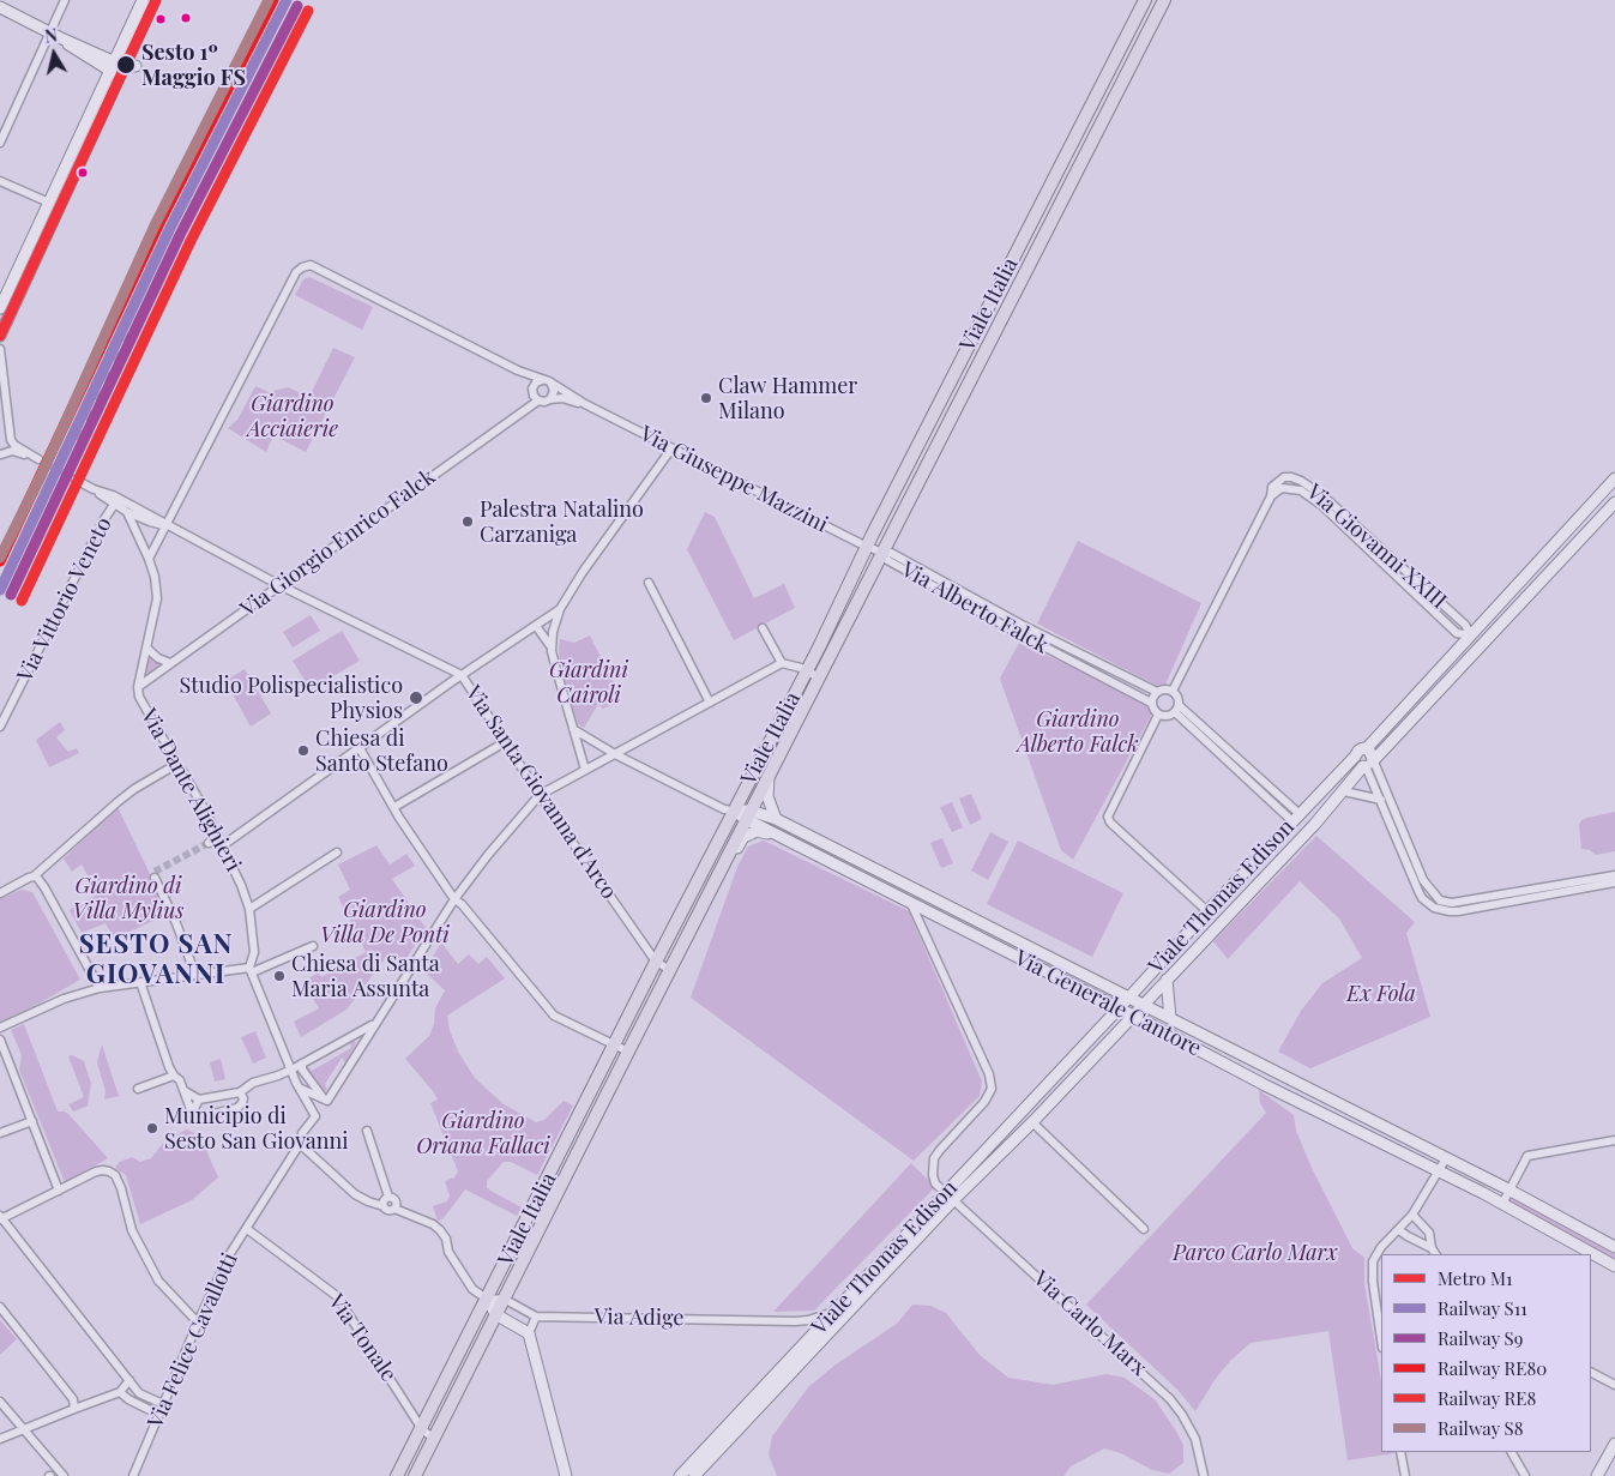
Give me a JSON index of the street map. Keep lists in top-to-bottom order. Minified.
{"streets":{"main road":["Viale Italia"],"street":["Via Giuseppe Mazzini","Via Giorgio Enrico Falck","Via Giovanni XXIII","Via Vittorio Veneto","Via Alberto Falck","Via Dante Alighieri","Via Santa Giovanna d'Arco","Viale Thomas Edison","Via Generale Cantore","Via Adige","Via Carlo Marx","Via Tonale","Via Felice Cavallotti"]},"crossings":[["Viale Italia","Via Giuseppe Mazzini"],["Viale Italia","Via Alberto Falck"],["Viale Italia","Via Santa Giovanna d'Arco"],["Viale Italia","Via Generale Cantore"],["Viale Italia","Via Adige"],["Viale Italia","Via Tonale"],["Via Giuseppe Mazzini","Via Giorgio Enrico Falck"],["Via Giuseppe Mazzini","Via Alberto Falck"],["Via Giuseppe Mazzini","Via Santa Giovanna d'Arco"],["Via Giorgio Enrico Falck","Via Dante Alighieri"],["Via Giorgio Enrico Falck","Via Santa Giovanna d'Arco"],["Via Giovanni XXIII","Via Alberto Falck"],["Viale Thomas Edison","Via Generale Cantore"],["Viale Thomas Edison","Via Adige"],["Viale Thomas Edison","Via Carlo Marx"],["Via Generale Cantore","Via Carlo Marx"],["Via Tonale","Via Felice Cavallotti"]],"districts":["SESTO SAN GIOVANNI"],"parks":["Giardino Acciaierie","Giardini Cairoli","Giardino Alberto Falck","Giardino di Villa Mylius","Giardino Villa De Ponti","Ex Fola","Giardino Oriana Fallaci","Parco Carlo Marx"],"places":["Sesto 1º Maggio FS","Claw Hammer Milano","Palestra Natalino Carzaniga","Studio Polispecialistico Physios","Chiesa di Santo Stefano","Chiesa di Santa Maria Assunta","Municipio di Sesto San Giovanni"],"lines":["metro line M1","rail line S11","rail line RE80","rail line S8","rail line S9","rail line RE8"],"legend":["Metro M1","Railway S11","Railway S9","Railway RE80","Railway RE8","Railway S8"],"north":"top"}
